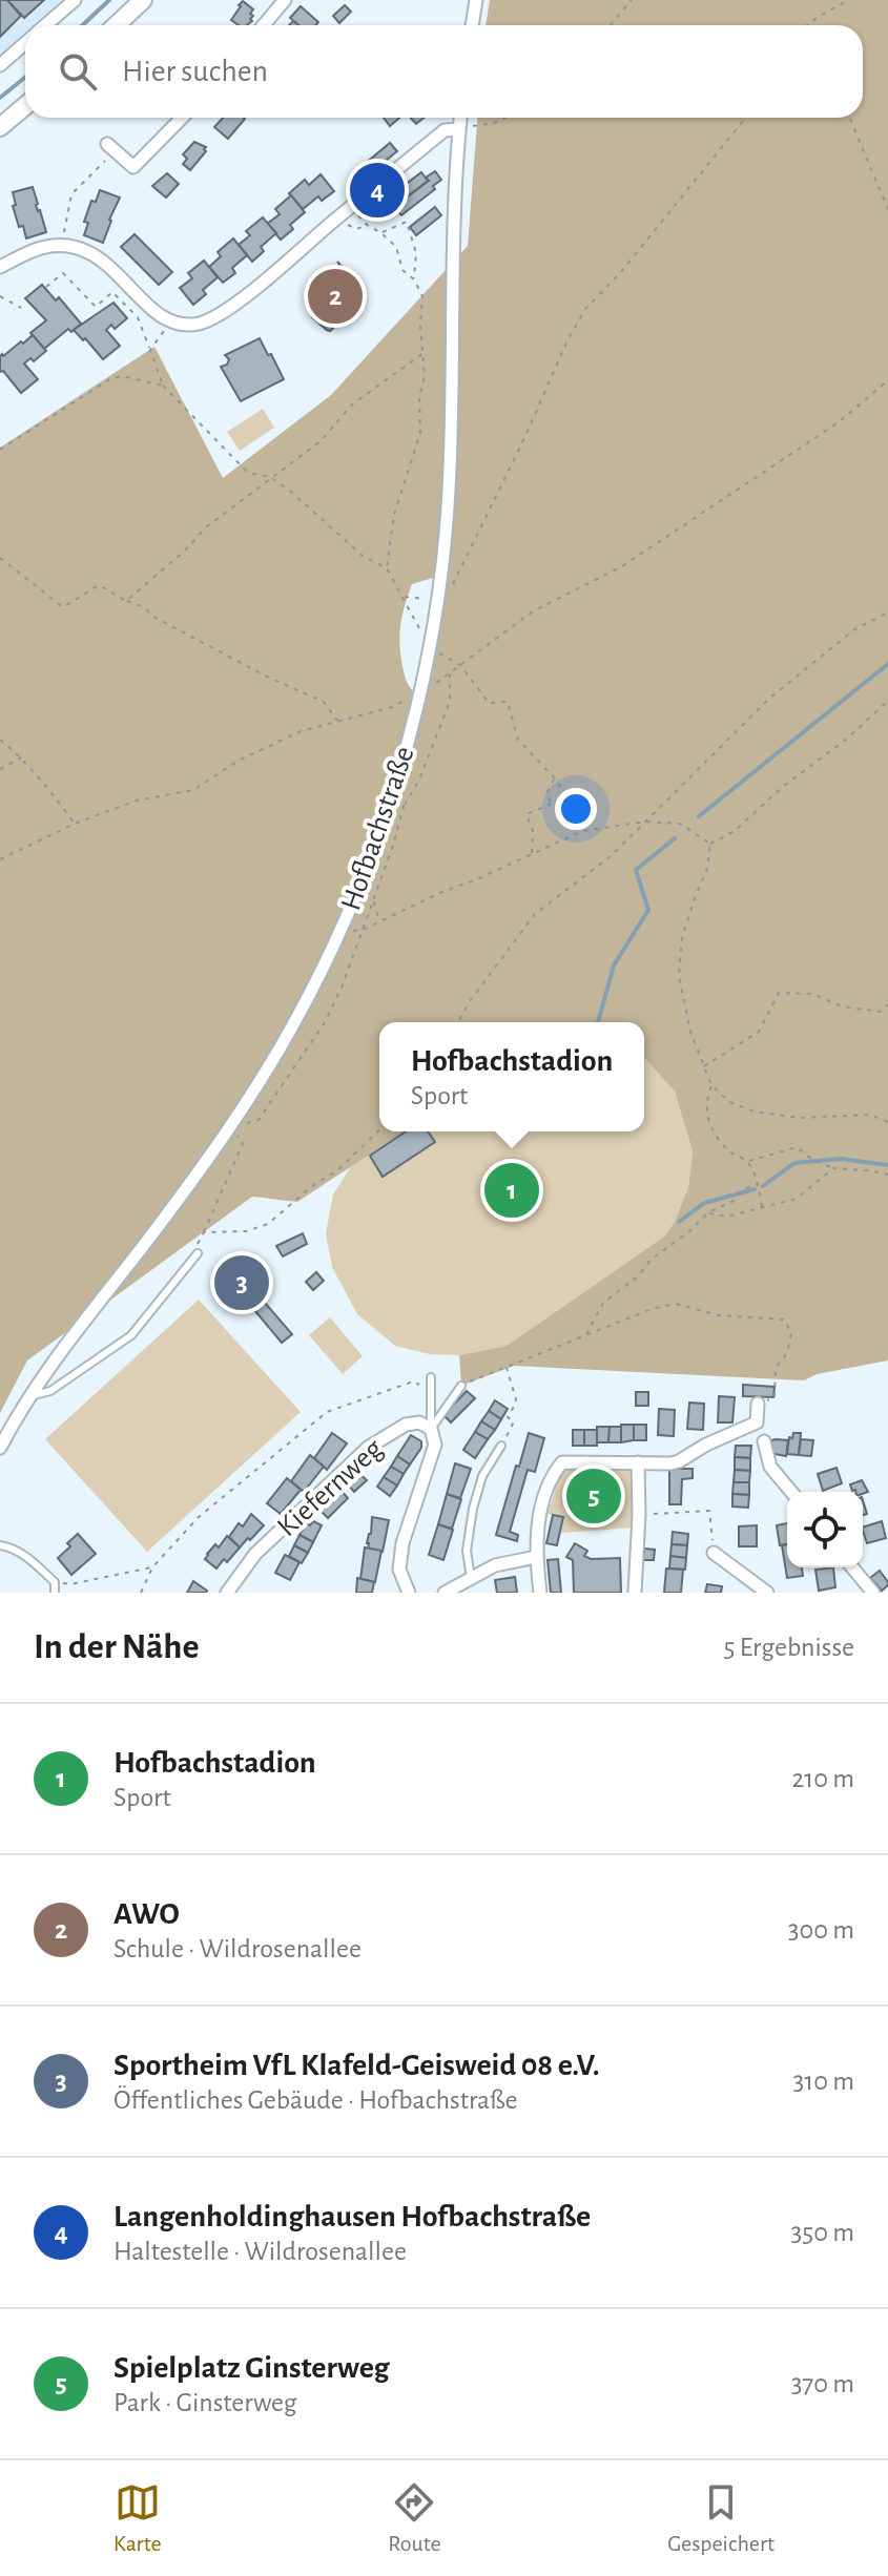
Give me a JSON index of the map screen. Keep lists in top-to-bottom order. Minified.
{"streets":{"street":["Hofbachstraße","Kiefernweg"]},"page":{"search":"Hier suchen","pins":["4","2","1","3","5"],"popup":["Hofbachstadion","Sport"],"heading":["In der Nähe","5 Ergebnisse"],"list":[{"mark":"1","name":"Hofbachstadion","note":"Sport","value":"210 m"},{"mark":"2","name":"AWO","note":"Schule · Wildrosenallee","value":"300 m"},{"mark":"3","name":"Sportheim VfL Klafeld-Geisweid 08 e.V.","note":"Öffentliches Gebäude · Hofbachstraße","value":"310 m"},{"mark":"4","name":"Langenholdinghausen Hofbachstraße","note":"Haltestelle · Wildrosenallee","value":"350 m"},{"mark":"5","name":"Spielplatz Ginsterweg","note":"Park · Ginsterweg","value":"370 m"}],"nav":["Karte","Route","Gespeichert"]}}
